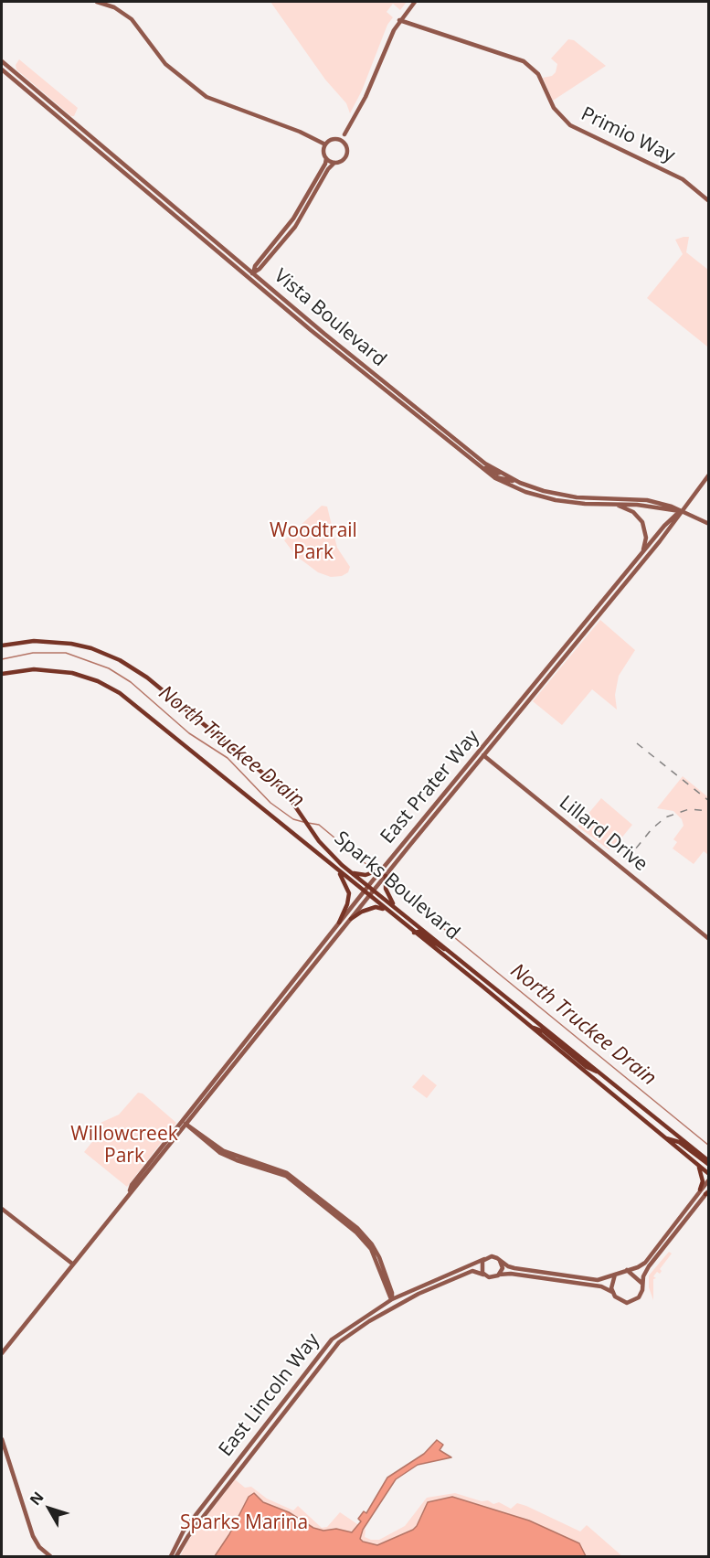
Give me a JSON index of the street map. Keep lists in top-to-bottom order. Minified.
{"streets":{"main road":["Primio Way","Vista Boulevard","East Prater Way","Lillard Drive","Sparks Boulevard","East Lincoln Way"]},"crossings":[["Vista Boulevard","East Prater Way"],["East Prater Way","Lillard Drive"],["East Prater Way","Sparks Boulevard"]],"water":["North Truckee Drain"],"parks":["Woodtrail Park","Willowcreek Park","Sparks Marina"],"north":"top left"}
